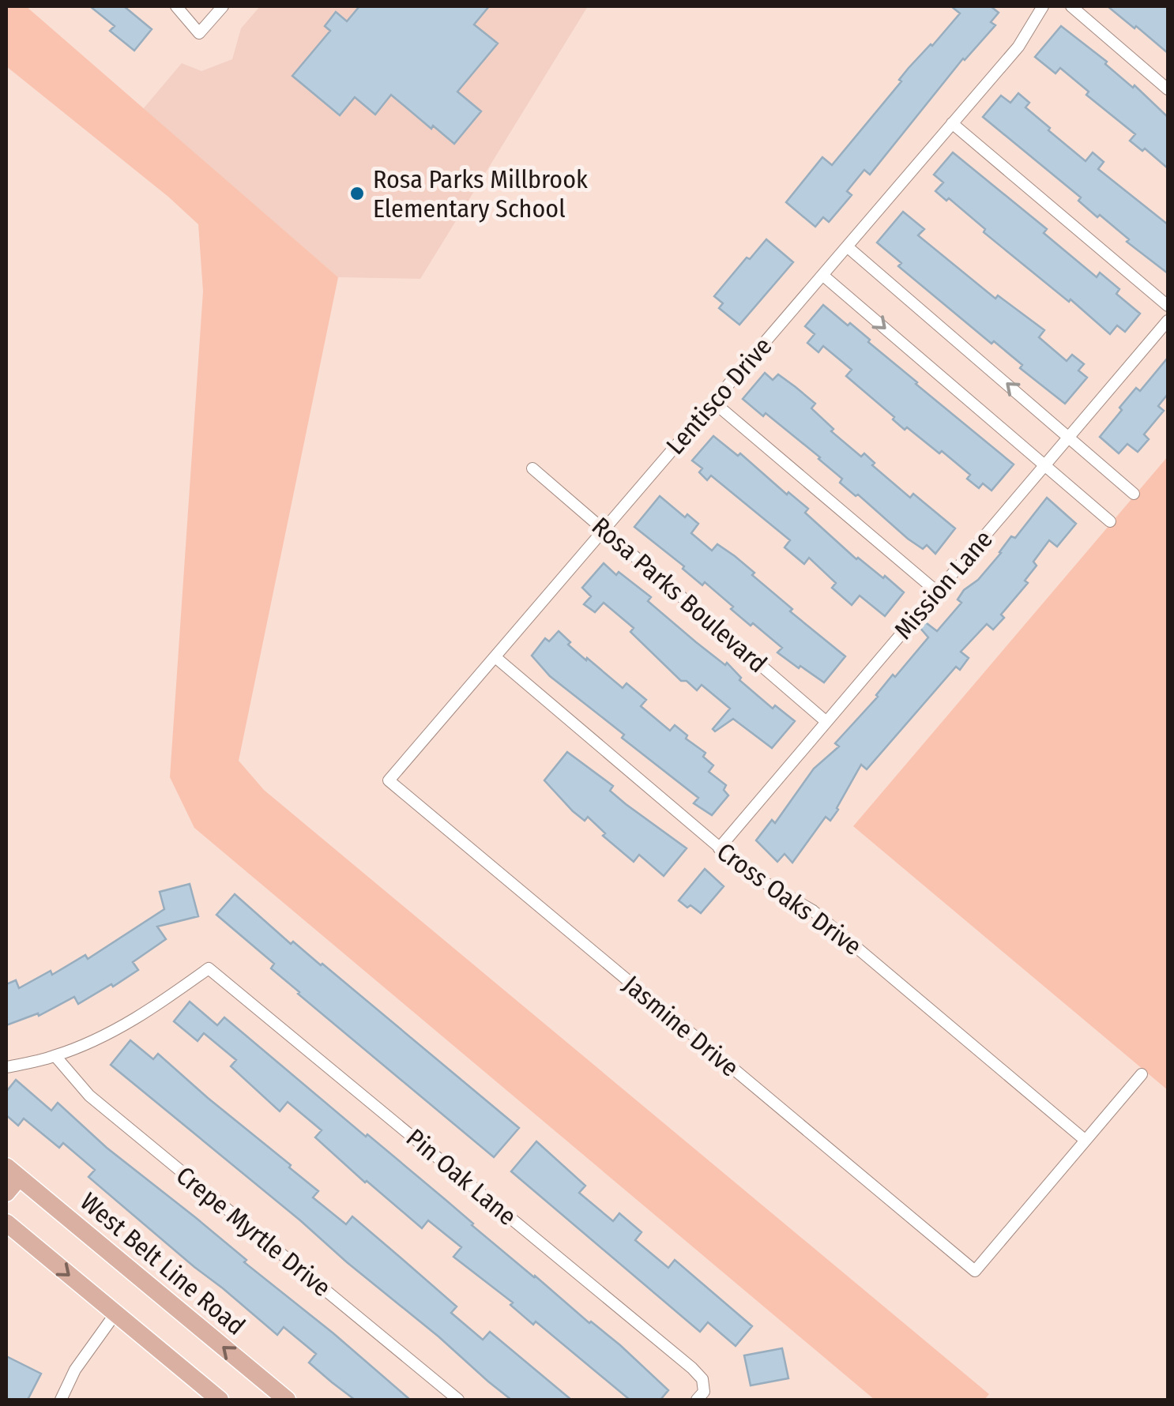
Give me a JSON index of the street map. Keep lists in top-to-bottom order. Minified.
{"streets":{"main road":["West Belt Line Road"],"street":["Lentisco Drive","Mission Lane","Rosa Parks Boulevard","Cross Oaks Drive","Jasmine Drive","Pin Oak Lane","Crepe Myrtle Drive"]},"crossings":[["Lentisco Drive","Rosa Parks Boulevard"],["Lentisco Drive","Cross Oaks Drive"],["Lentisco Drive","Jasmine Drive"],["Mission Lane","Rosa Parks Boulevard"],["Mission Lane","Cross Oaks Drive"],["Cross Oaks Drive","Jasmine Drive"],["Pin Oak Lane","Crepe Myrtle Drive"]],"places":["Rosa Parks Millbrook Elementary School"]}
